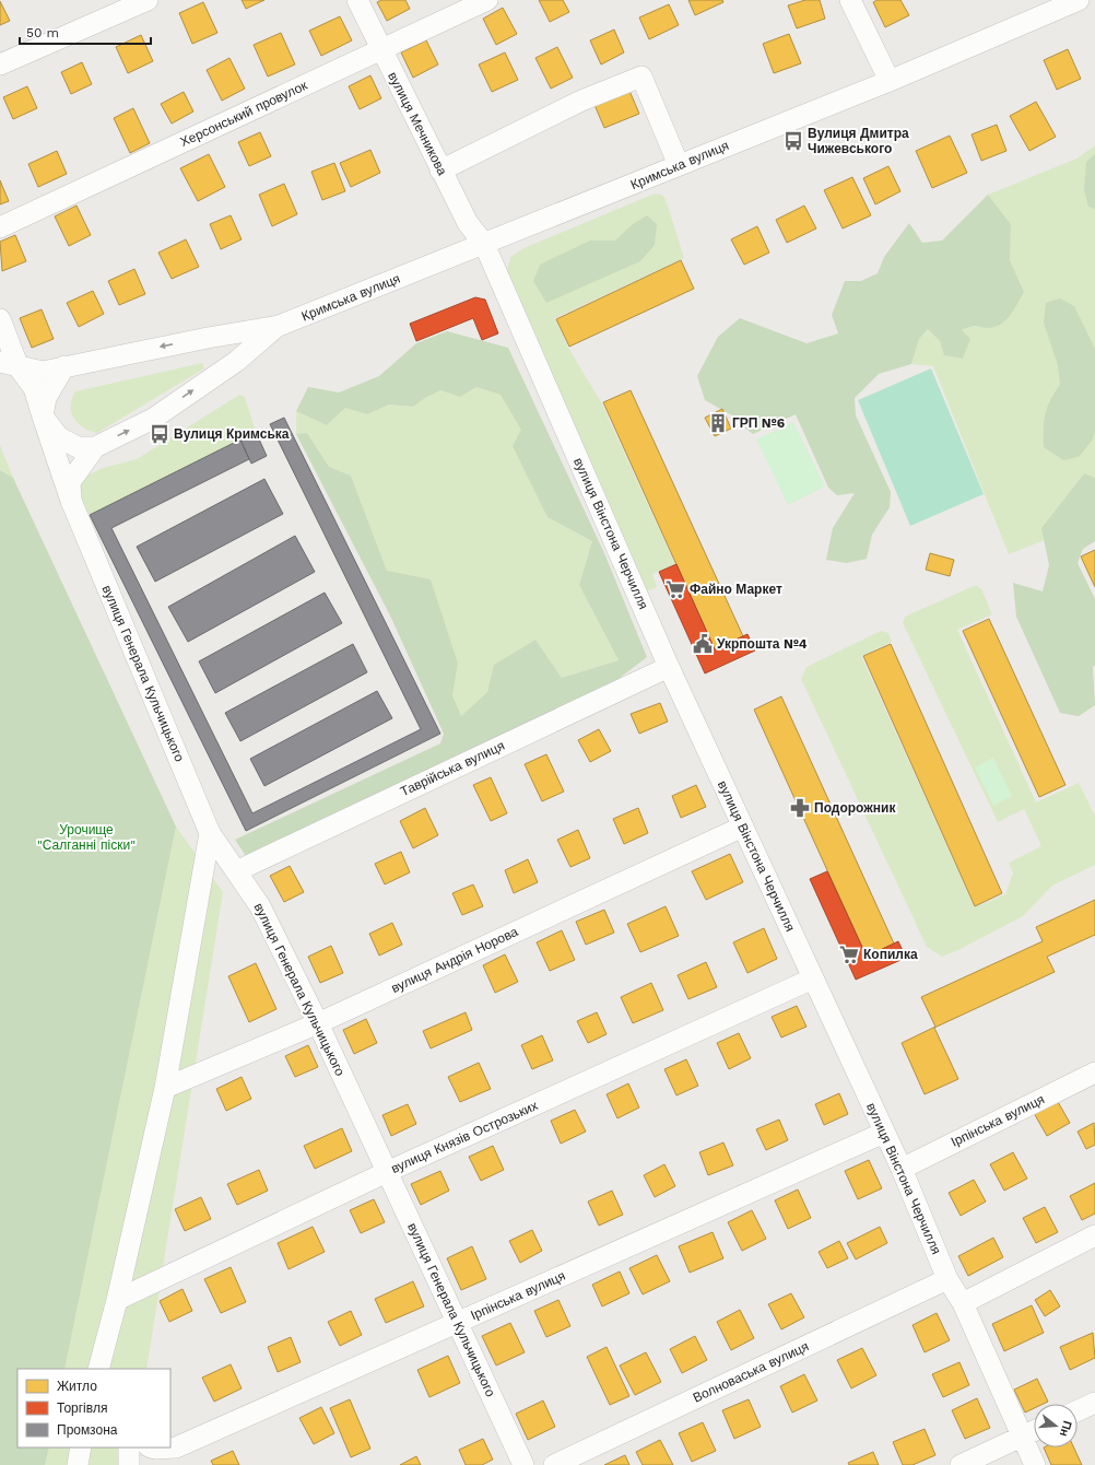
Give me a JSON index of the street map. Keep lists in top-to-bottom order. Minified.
{"streets":{"street":["Херсонський провулок","вулиця Мечникова","Кримська вулиця","вулиця Вінстона Черчилля","вулиця Генерала Кульчицького","Таврійська вулиця","вулиця Андрія Норова","Ірпінська вулиця","вулиця Князів Острозьких","Волноваська вулиця"]},"crossings":[["Херсонський провулок","вулиця Мечникова"],["вулиця Мечникова","Кримська вулиця"],["вулиця Мечникова","вулиця Вінстона Черчилля"],["Кримська вулиця","вулиця Вінстона Черчилля"],["Кримська вулиця","вулиця Генерала Кульчицького"],["вулиця Вінстона Черчилля","Таврійська вулиця"],["вулиця Вінстона Черчилля","вулиця Андрія Норова"],["вулиця Вінстона Черчилля","Ірпінська вулиця"],["вулиця Вінстона Черчилля","вулиця Князів Острозьких"],["вулиця Вінстона Черчилля","Волноваська вулиця"],["вулиця Генерала Кульчицького","Таврійська вулиця"],["вулиця Генерала Кульчицького","вулиця Андрія Норова"],["вулиця Генерала Кульчицького","Ірпінська вулиця"],["вулиця Генерала Кульчицького","вулиця Князів Острозьких"]],"parks":["Урочище \"Салганні піски\""],"places":{"bus stop":["Вулиця Дмитра Чижевського","Вулиця Кримська"],"building":["ГРП №6"],"supermarket":["Файно Маркет","Копилка"],"public building":["Укрпошта №4"],"pharmacy":["Подорожник"]},"legend":["Житло","Торгівля","Промзона"],"scale_bar":"50 m","north":"right"}
